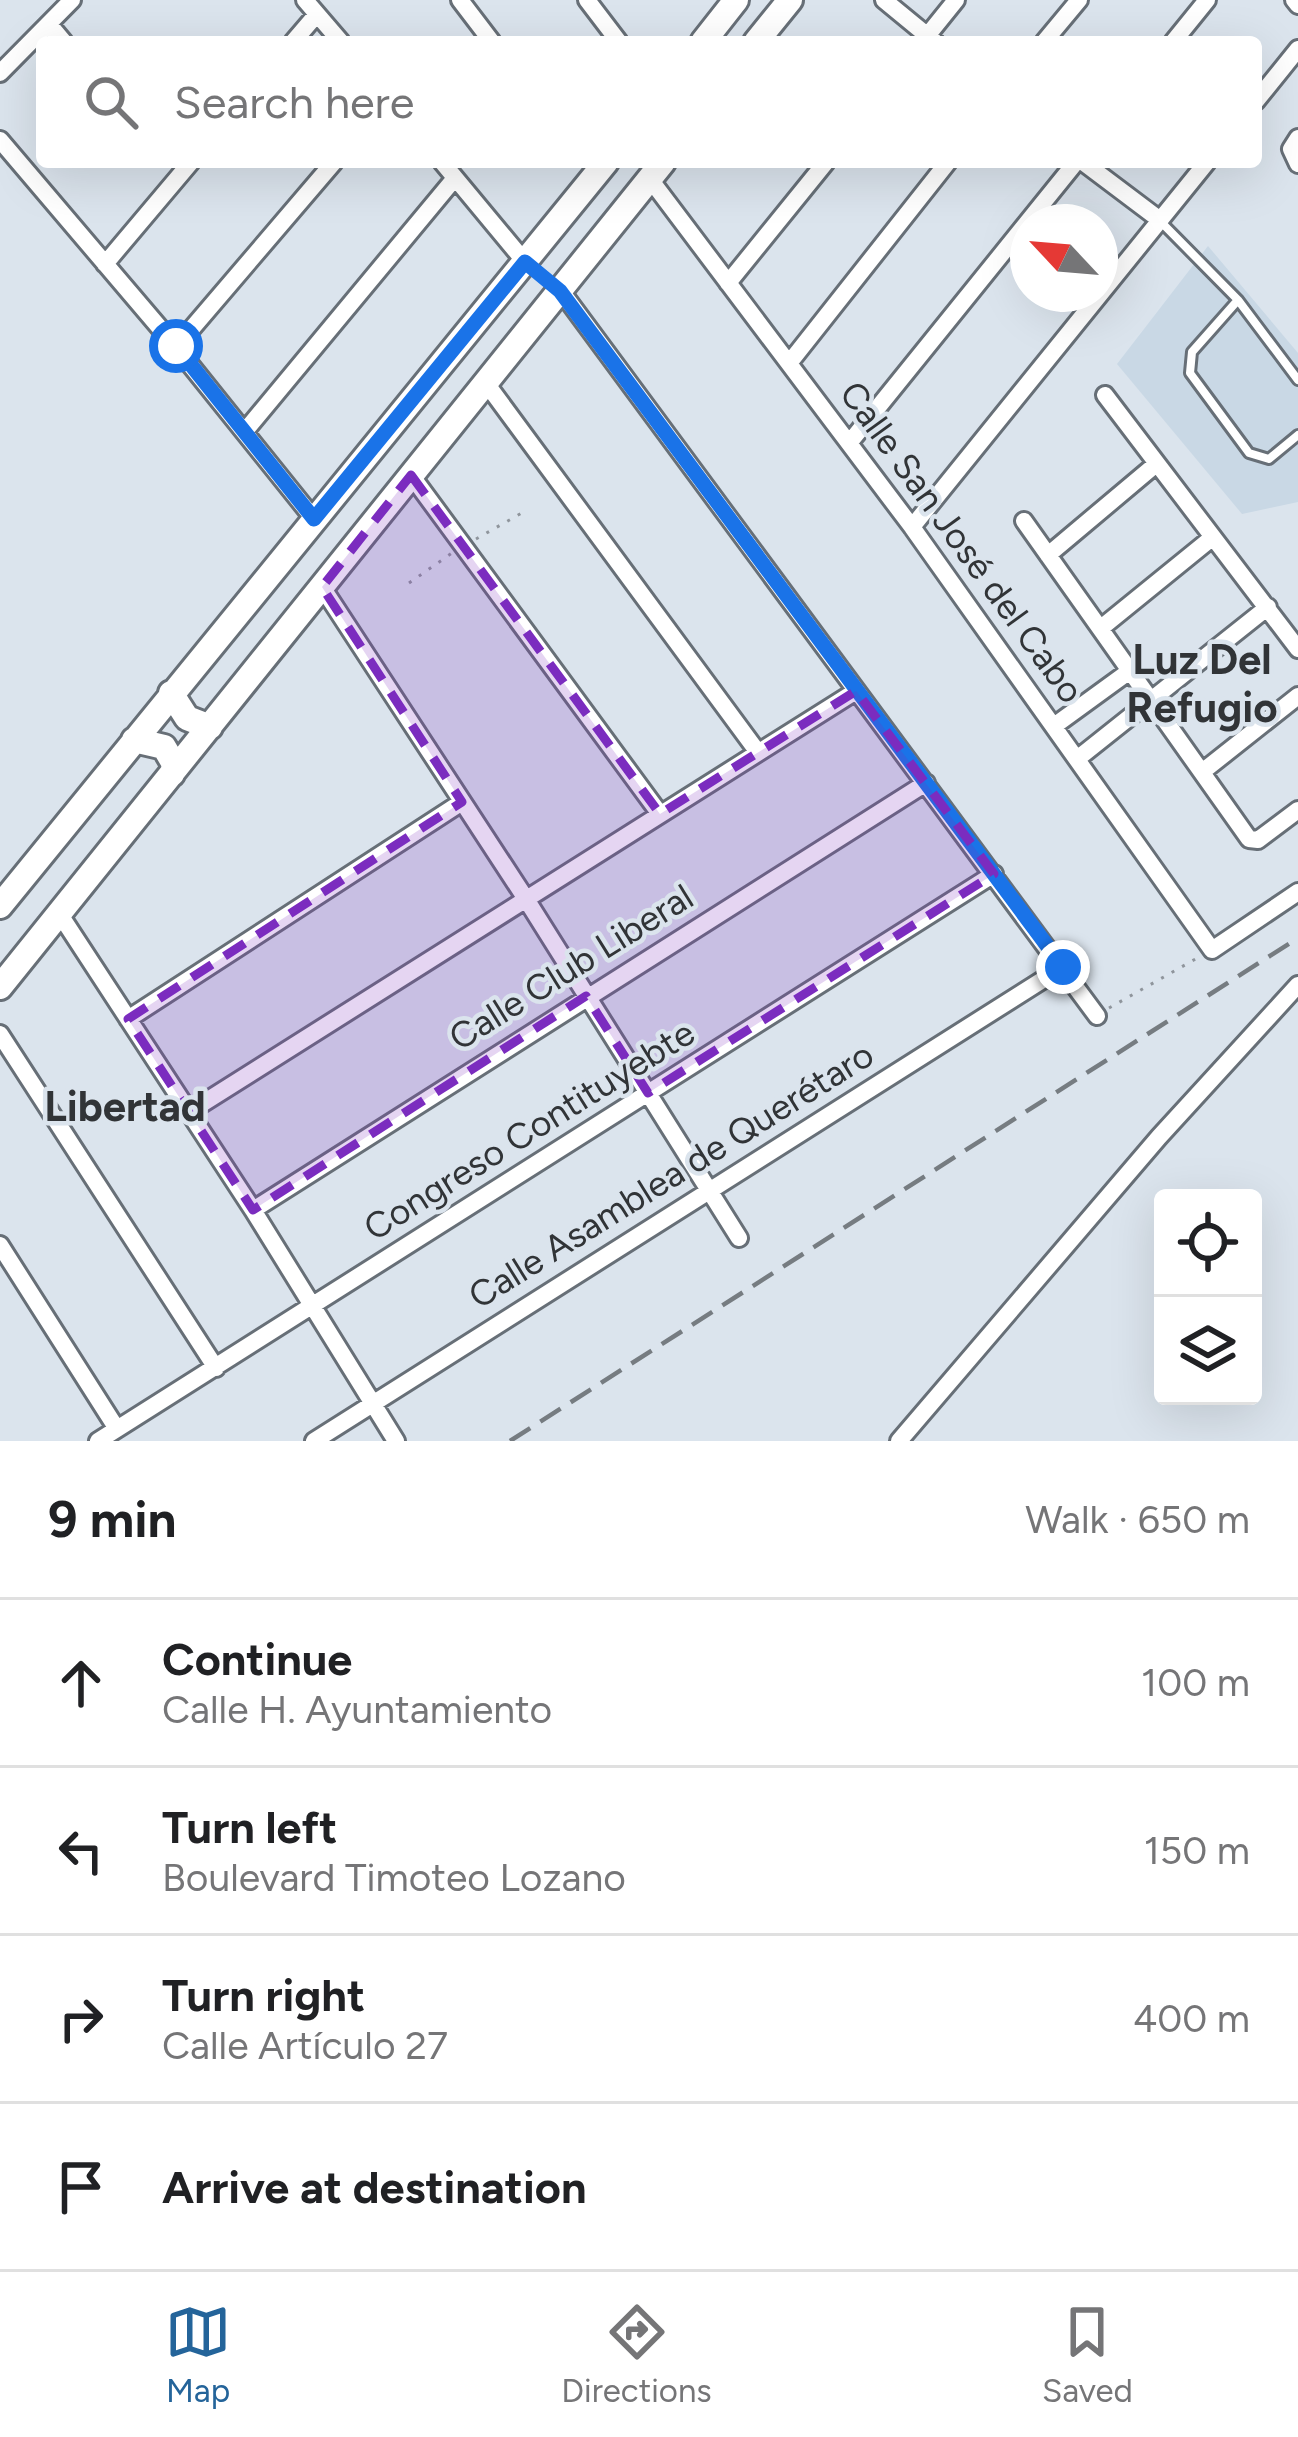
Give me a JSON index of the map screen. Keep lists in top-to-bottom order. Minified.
{"streets":{"street":["Calle San José del Cabo","Calle Club Liberal","Congreso Contituyebte","Calle Asamblea de Querétaro"]},"districts":["Luz Del Refugio","Libertad"],"north":"top left","page":{"search":"Search here","heading":["9 min","Walk · 650 m"],"list":[["Continue","Calle H. Ayuntamiento","100 m"],["Turn left","Boulevard Timoteo Lozano","150 m"],["Turn right","Calle Artículo 27","400 m"],"Arrive at destination"],"nav":["Map","Directions","Saved"]}}
